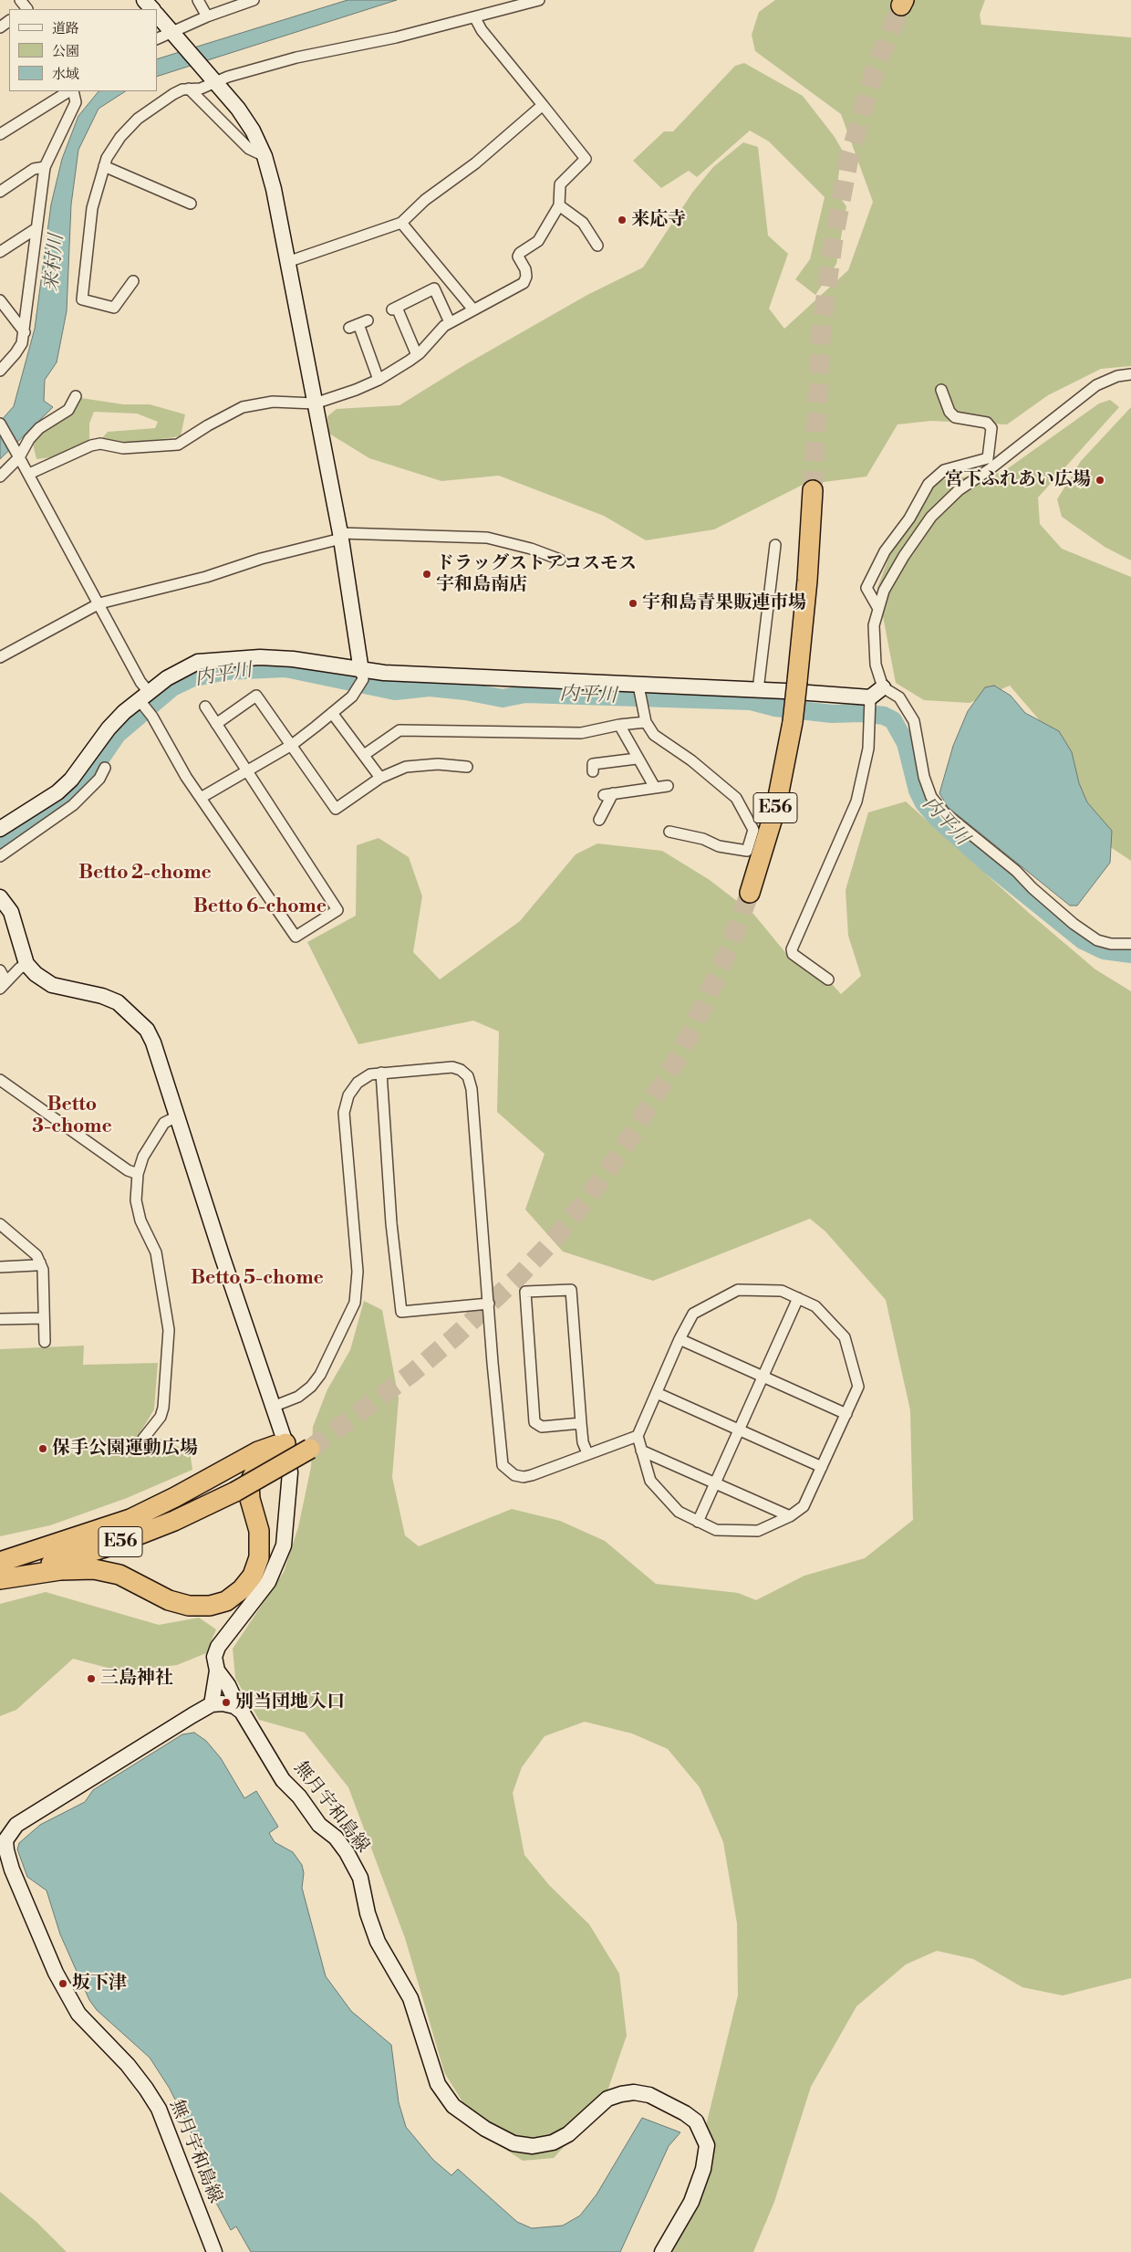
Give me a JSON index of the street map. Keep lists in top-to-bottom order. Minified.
{"streets":{"highway":["E56"],"street":["無月宇和島線"]},"districts":["Betto 2-chome","Betto 6-chome","Betto 3-chome","Betto 5-chome"],"water":["来村川","内平川"],"places":["来応寺","宮下ふれあい広場","ドラッグストアコスモス 宇和島南店","宇和島青果販連市場","保手公園運動広場","三島神社","別当団地入口","坂下津"],"legend":["道路","公園","水域"]}
